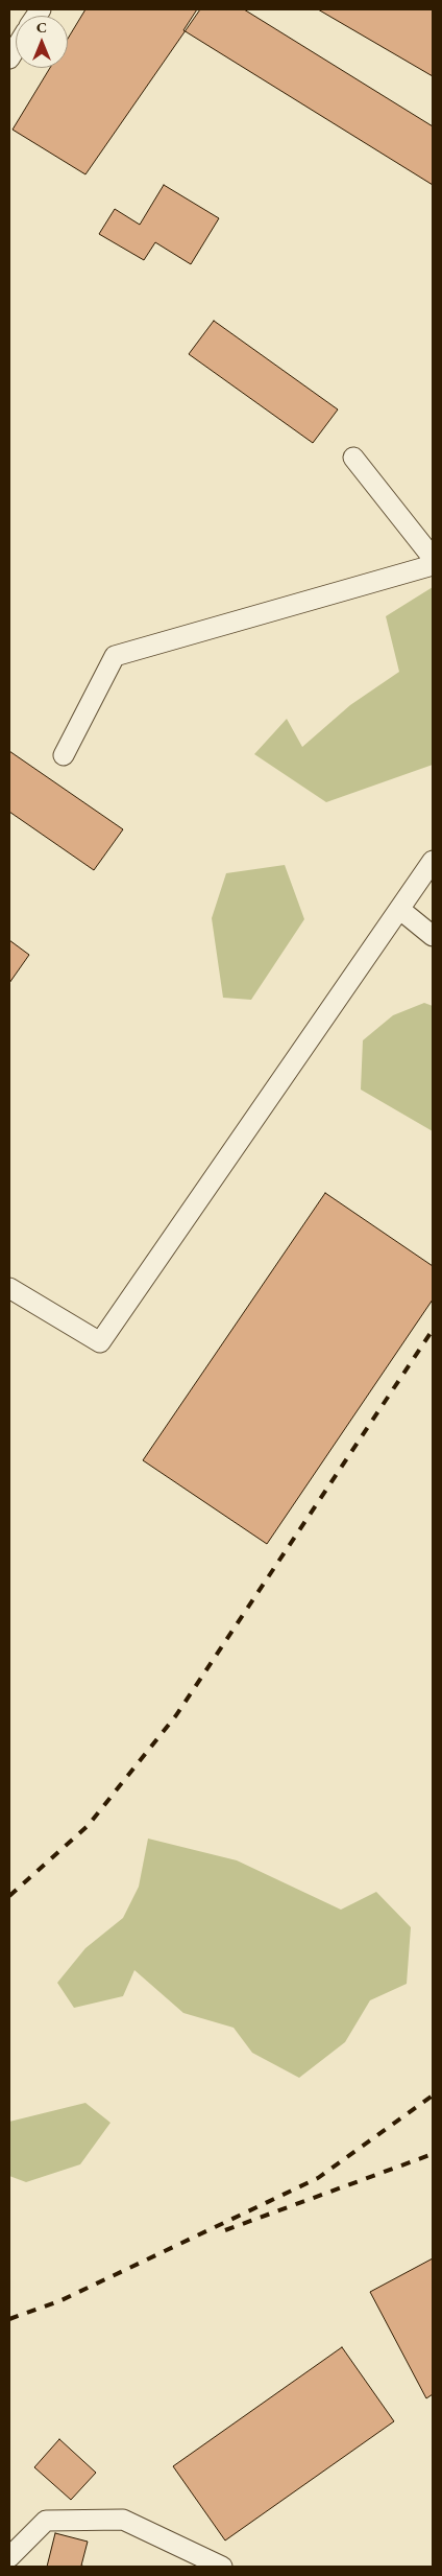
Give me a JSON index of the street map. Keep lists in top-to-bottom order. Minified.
{"north":"top"}
